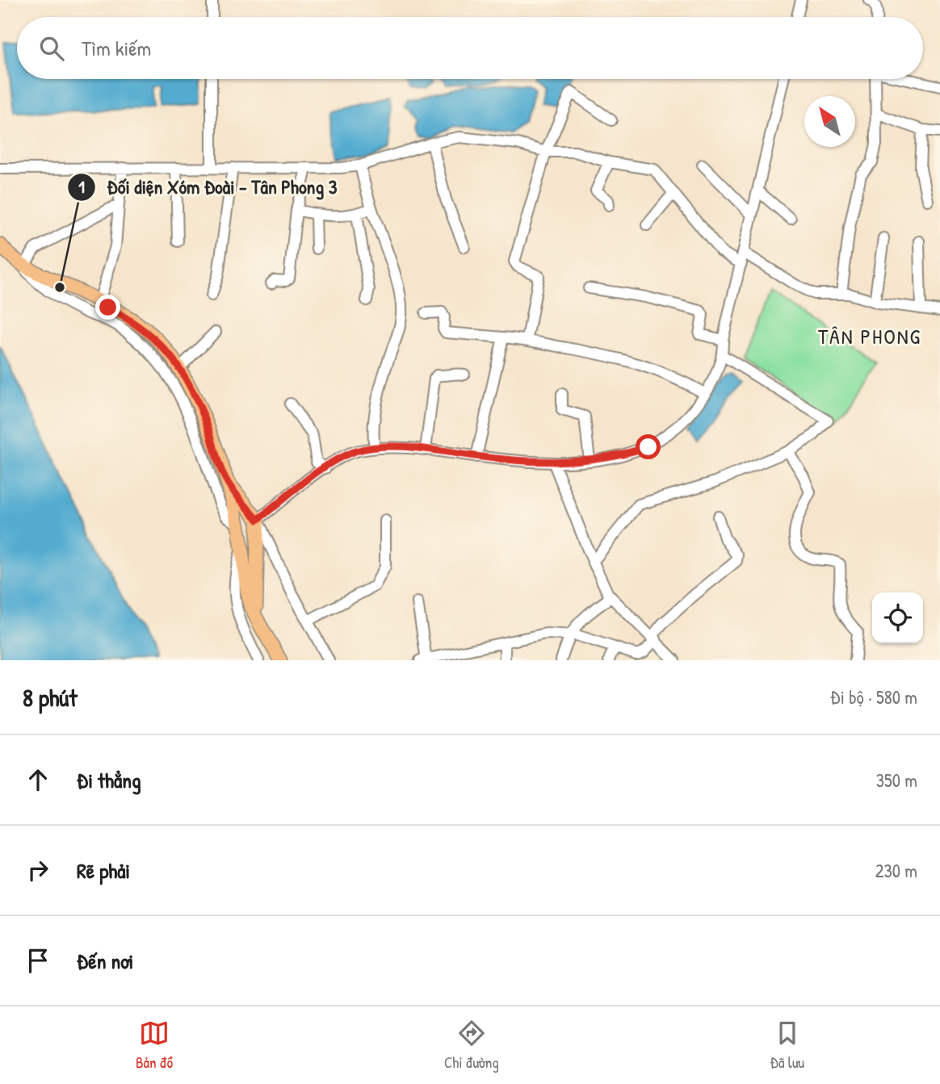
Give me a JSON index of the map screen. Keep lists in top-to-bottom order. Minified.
{"districts":["TÂN PHONG"],"places":["Đối diện Xóm Đoài - Tân Phong 3"],"north":"top left","page":{"search":"Tìm kiếm","heading":["8 phút","Đi bộ · 580 m"],"list":[["Đi thẳng","350 m"],["Rẽ phải","230 m"],"Đến nơi"],"nav":["Bản đồ","Chỉ đường","Đã lưu"]}}
